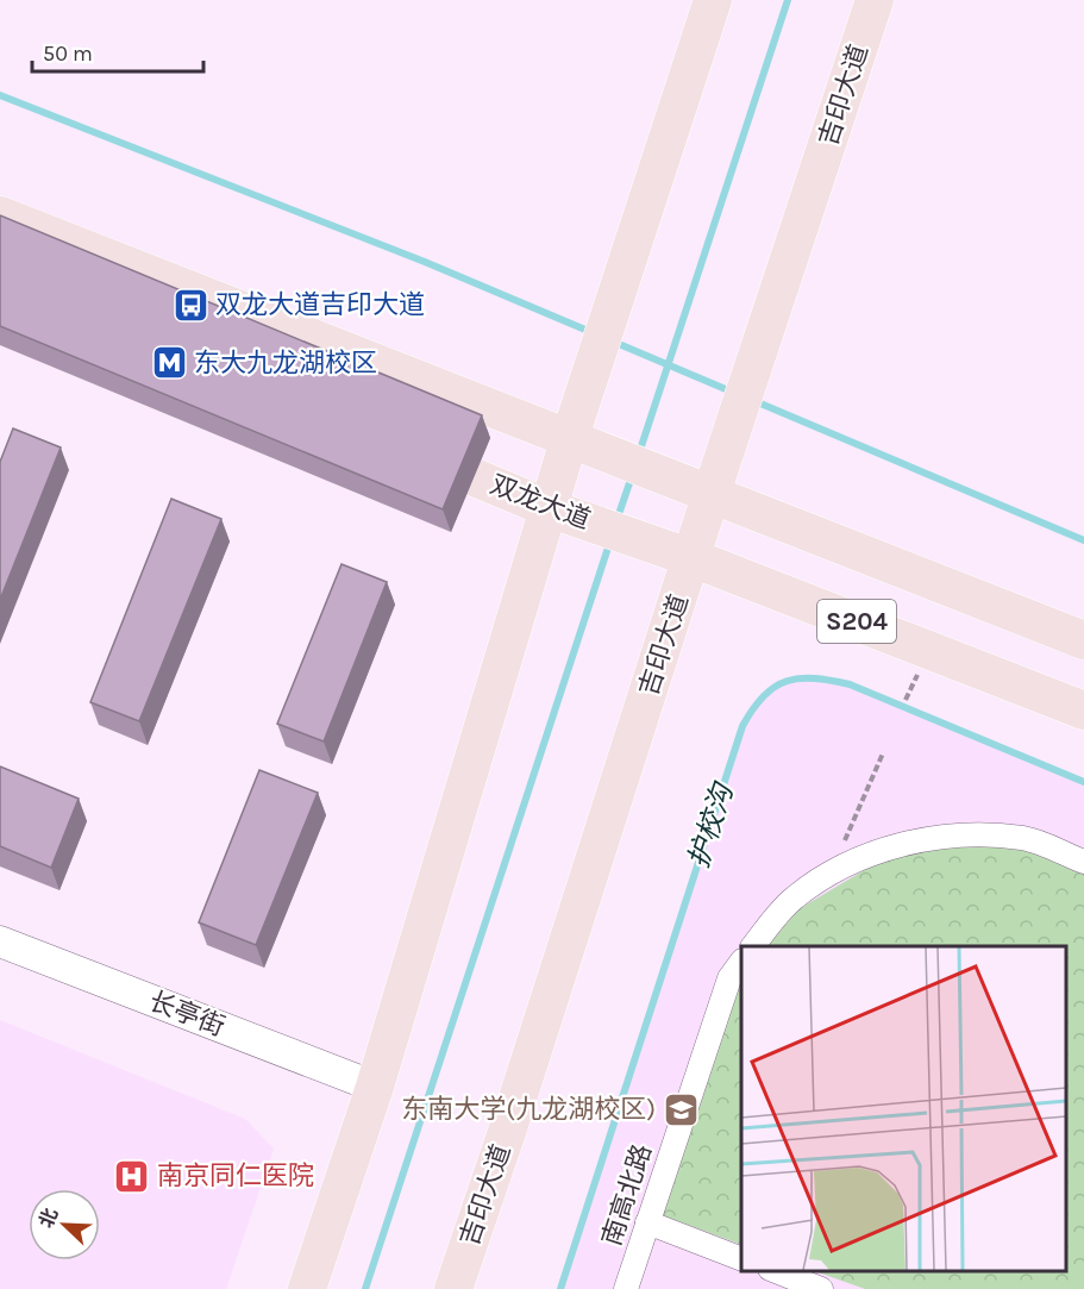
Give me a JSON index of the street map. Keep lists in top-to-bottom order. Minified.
{"streets":{"main road":["吉印大道","双龙大道","S204"],"street":["长亭街","南高北路"]},"crossings":[["吉印大道","双龙大道"],["吉印大道","S204"]],"water":["护校沟"],"places":{"bus stop":["双龙大道吉印大道"],"metro station":["东大九龙湖校区"],"school or university":["东南大学(九龙湖校区)"],"hospital":["南京同仁医院"]},"scale_bar":"50 m","north":"top left"}
